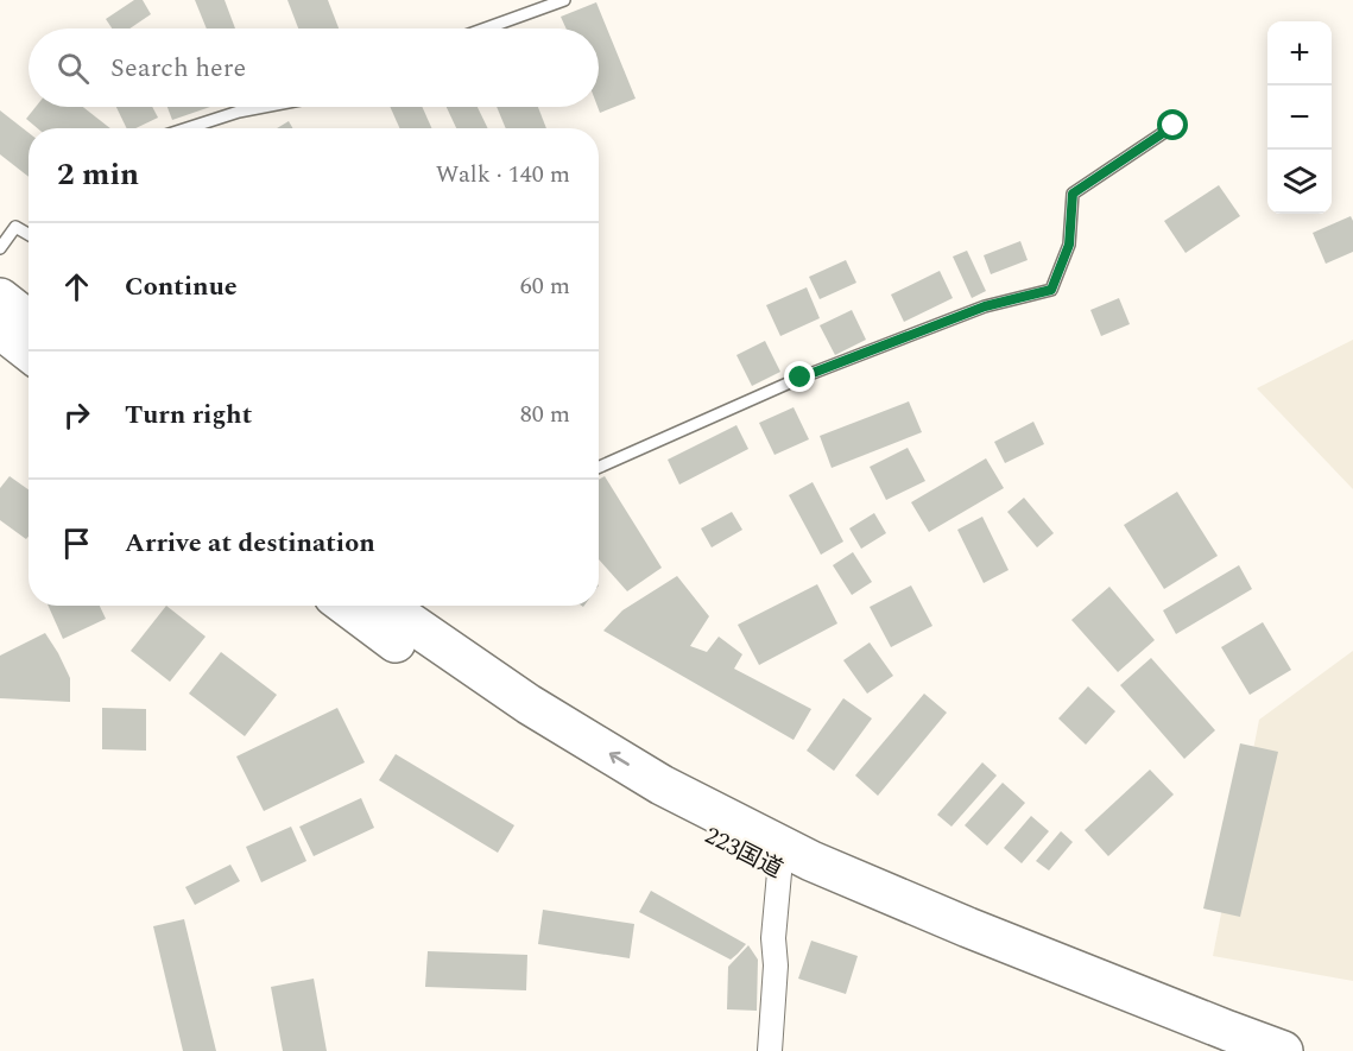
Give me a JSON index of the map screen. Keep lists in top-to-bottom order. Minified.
{"streets":{"highway":["223国道"]},"page":{"map_buttons":["+","−"],"search":"Search here","heading":["2 min","Walk · 140 m"],"list":[["Continue","60 m"],["Turn right","80 m"],"Arrive at destination"]}}
